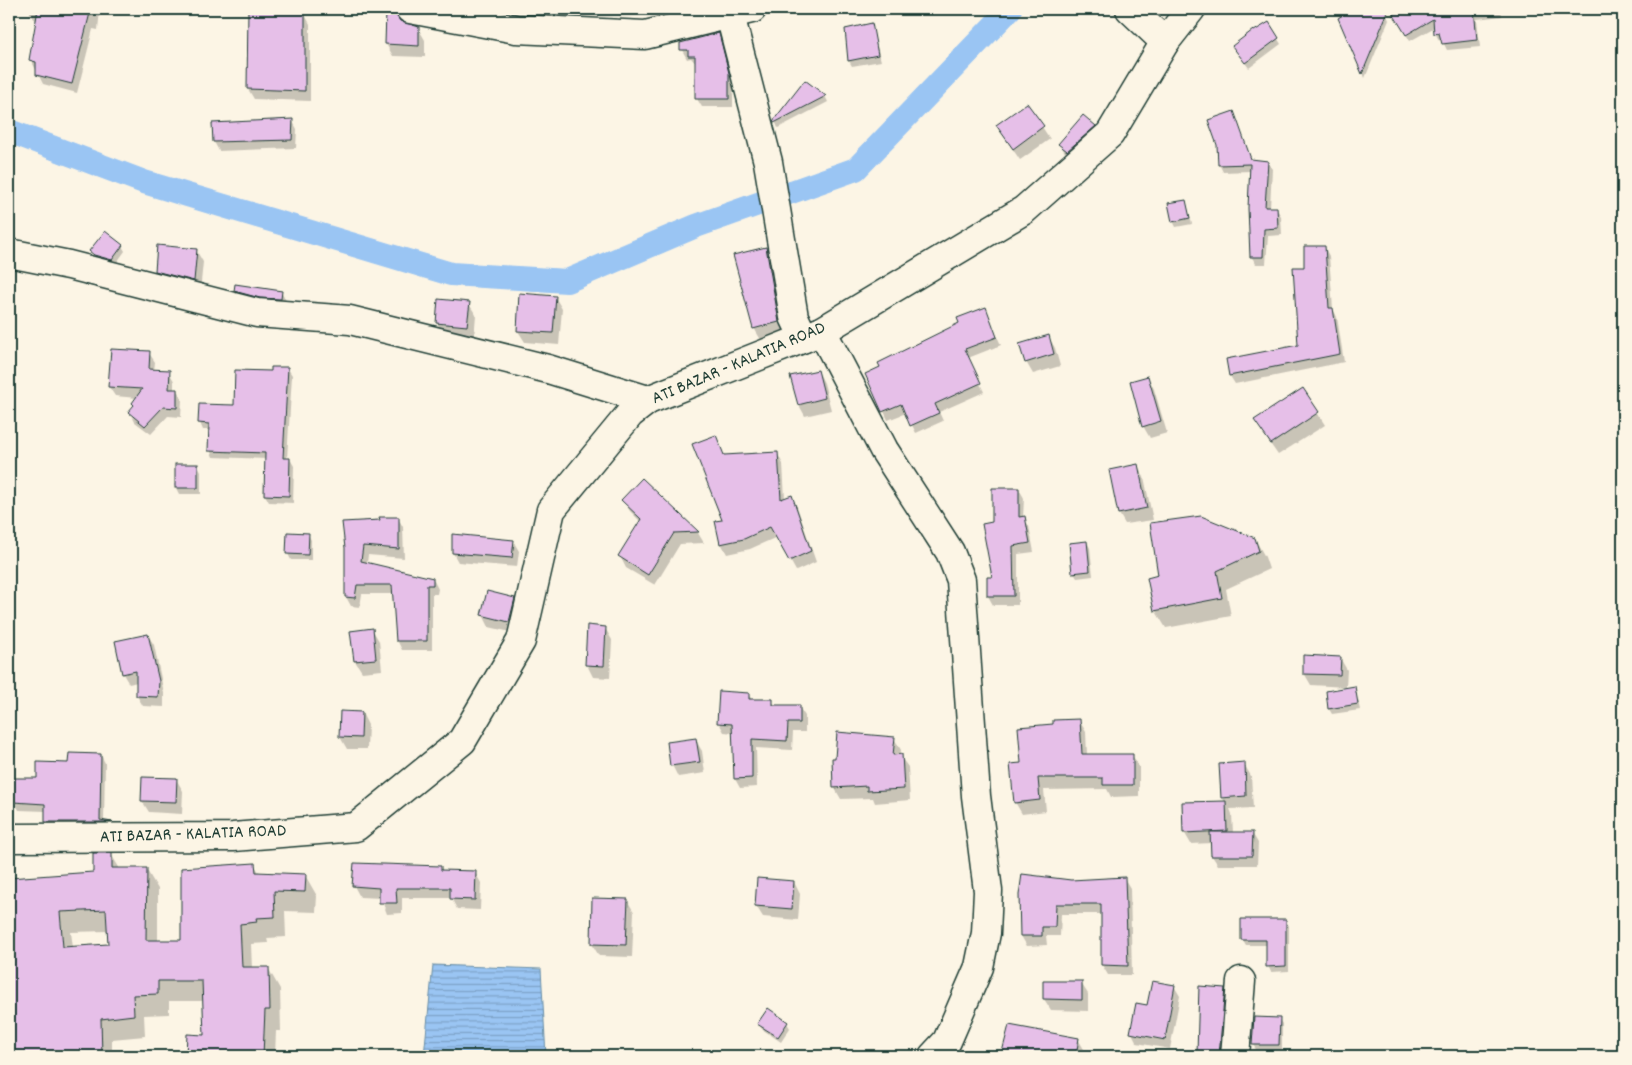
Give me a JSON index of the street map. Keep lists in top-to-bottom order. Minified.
{"streets":{"street":["ATI BAZAR - KALATIA ROAD"]}}
